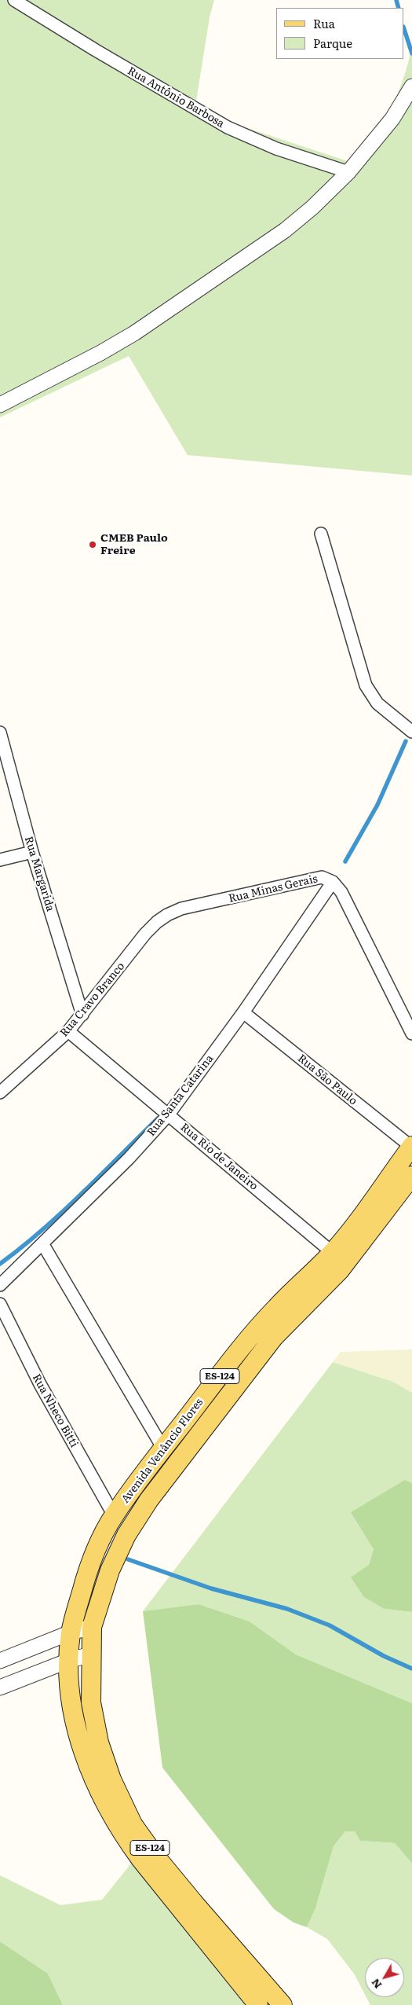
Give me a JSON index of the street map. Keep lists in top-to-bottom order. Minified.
{"streets":{"main road":["ES-124","Avenida Venâncio Flores"],"street":["Rua Antônio Barbosa","Rua Margarida","Rua Minas Gerais","Rua Cravo Branco","Rua São Paulo","Rua Santa Catarina","Rua Rio de Janeiro","Rua Nheco Bitti"]},"crossings":[["Rua Margarida","Rua Cravo Branco"],["Rua Minas Gerais","Rua Cravo Branco"],["Rua Minas Gerais","Rua Santa Catarina"],["Rua Cravo Branco","Rua Rio de Janeiro"],["Rua São Paulo","Rua Santa Catarina"],["Rua São Paulo","Avenida Venâncio Flores"],["Rua Santa Catarina","Rua Rio de Janeiro"],["Rua Rio de Janeiro","Avenida Venâncio Flores"],["ES-124","Avenida Venâncio Flores"],["Rua Nheco Bitti","Avenida Venâncio Flores"]],"places":["CMEB Paulo Freire"],"legend":["Rua","Parque"],"north":"bottom left"}
